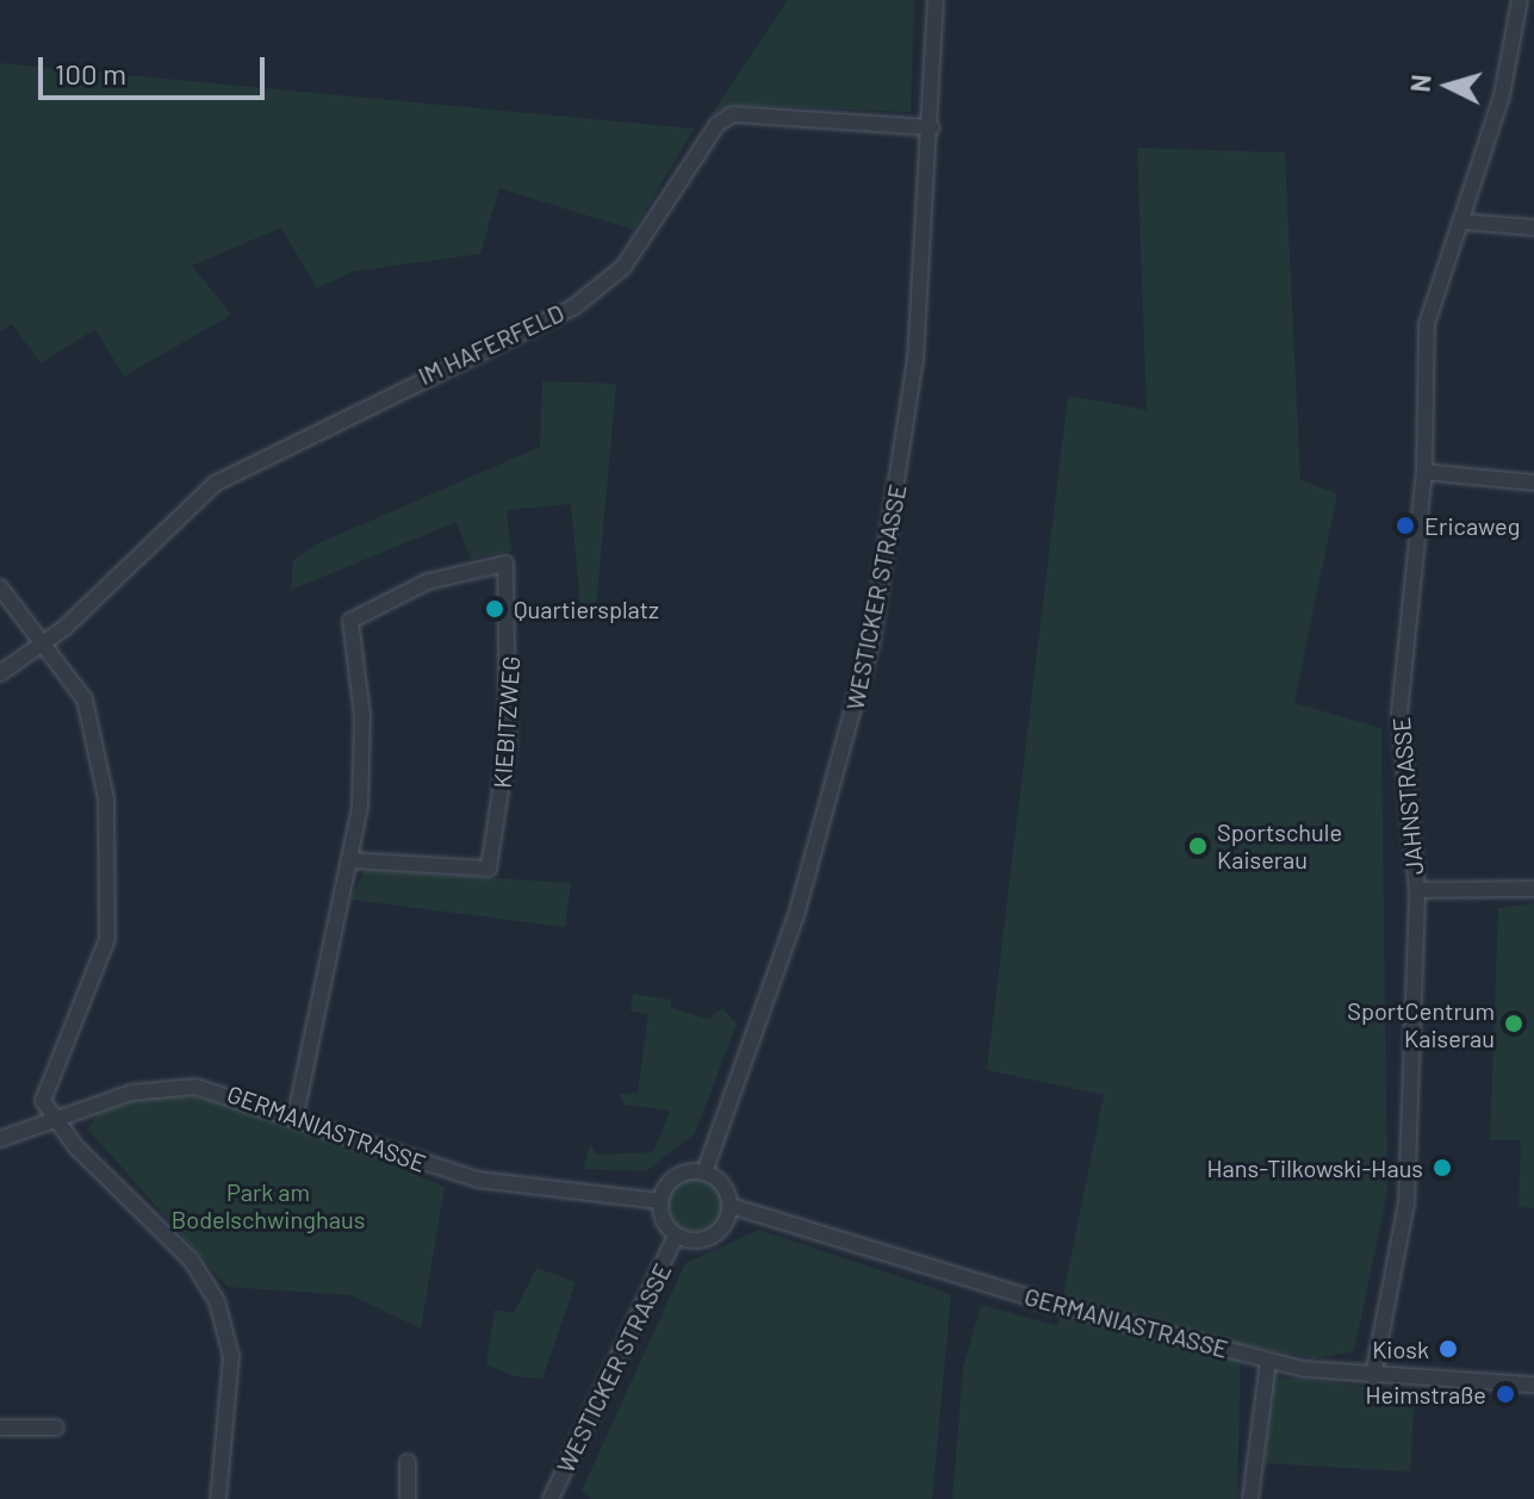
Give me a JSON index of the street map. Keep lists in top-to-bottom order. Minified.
{"streets":{"street":["IM HAFERFELD","WESTICKER STRASSE","KIEBITZWEG","JAHNSTRASSE","GERMANIASTRASSE"]},"crossings":[["IM HAFERFELD","WESTICKER STRASSE"],["WESTICKER STRASSE","GERMANIASTRASSE"],["KIEBITZWEG","GERMANIASTRASSE"],["JAHNSTRASSE","GERMANIASTRASSE"]],"parks":["Park am Bodelschwinghaus"],"places":["Ericaweg","Quartiersplatz","Sportschule Kaiserau","SportCentrum Kaiserau","Hans-Tilkowski-Haus","Kiosk","Heimstraße"],"scale_bar":"100 m","north":"left"}
